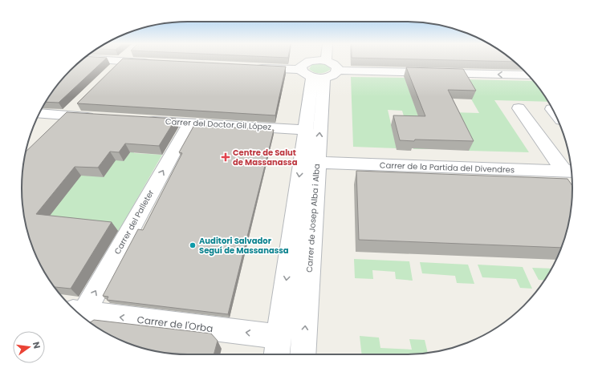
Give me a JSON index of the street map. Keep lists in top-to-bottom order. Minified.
{"streets":{"street":["Carrer del Doctor Gil López","Carrer de la Partida del Divendres","Carrer de Josep Alba i Alba","Carrer del Palleter","Carrer de l'Orba"]},"crossings":[["Carrer del Doctor Gil López","Carrer de Josep Alba i Alba"],["Carrer del Doctor Gil López","Carrer del Palleter"],["Carrer de la Partida del Divendres","Carrer de Josep Alba i Alba"],["Carrer de Josep Alba i Alba","Carrer de l'Orba"]],"one_way":["Carrer del Palleter","Carrer de l'Orba"],"places":{"health":["Centre de Salut de Massanassa"],"other":["Auditori Salvador Seguí de Massanassa"]},"north":"right"}
